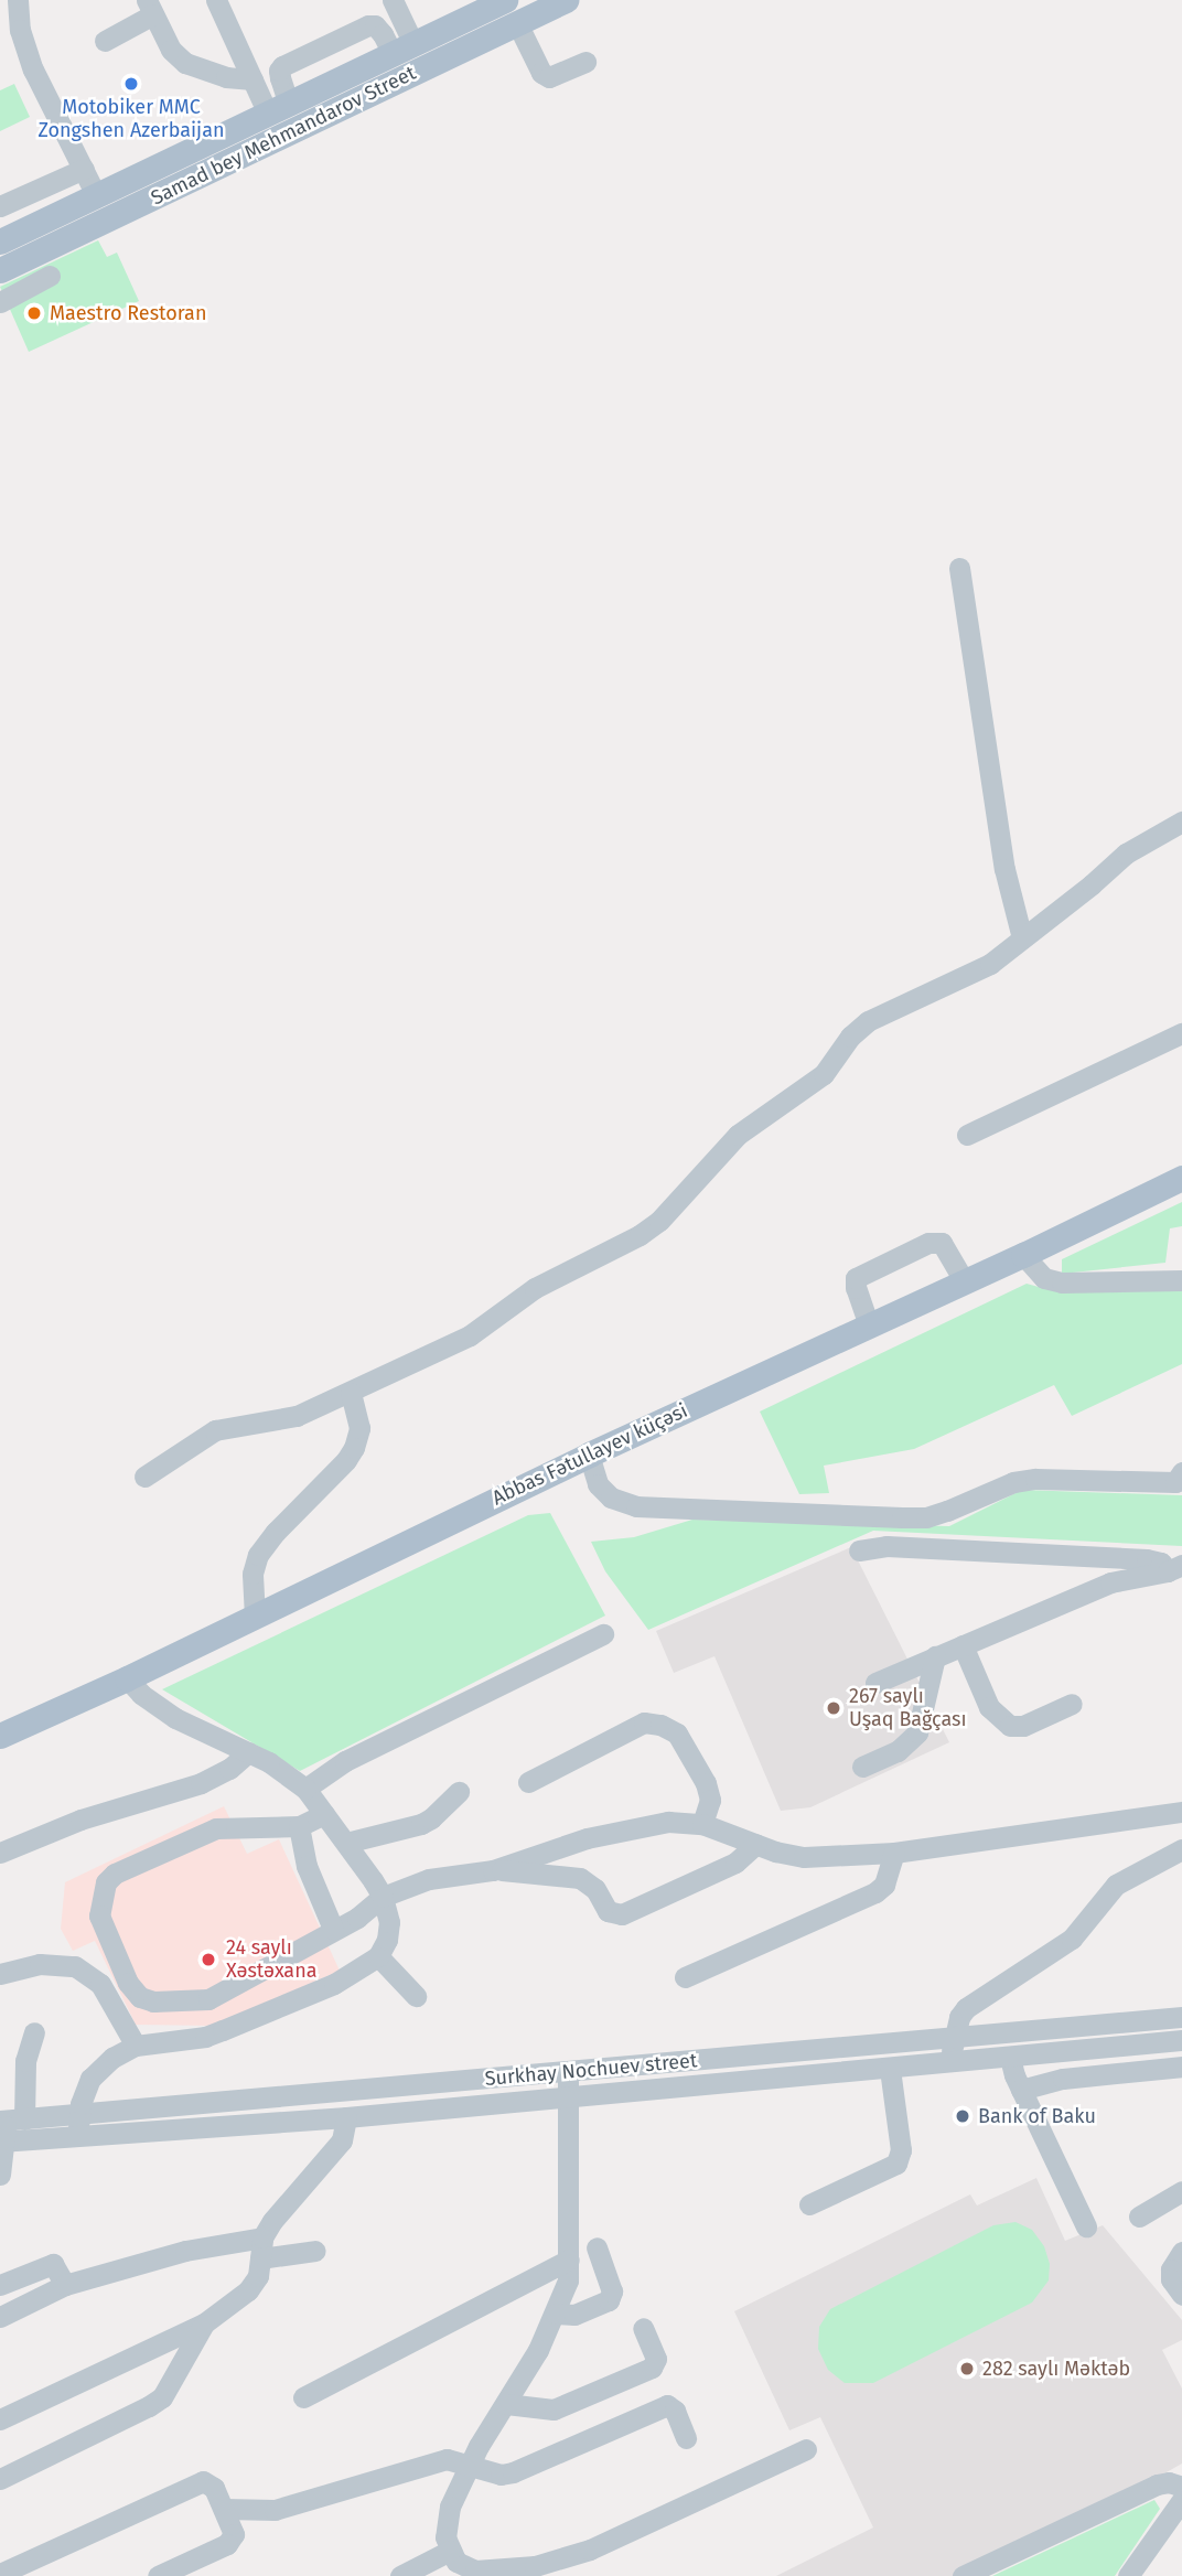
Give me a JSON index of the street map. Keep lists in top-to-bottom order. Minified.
{"streets":{"main road":["Samad bey Mehmandarov Street","Abbas Fətullayev küçəsi"],"street":["Surkhay Nochuev street"]},"places":["Motobiker MMC Zongshen Azerbaijan","Maestro Restoran","267 saylı Uşaq Bağçası","24 saylı Xəstəxana","Bank of Baku","282 saylı Məktəb"]}
